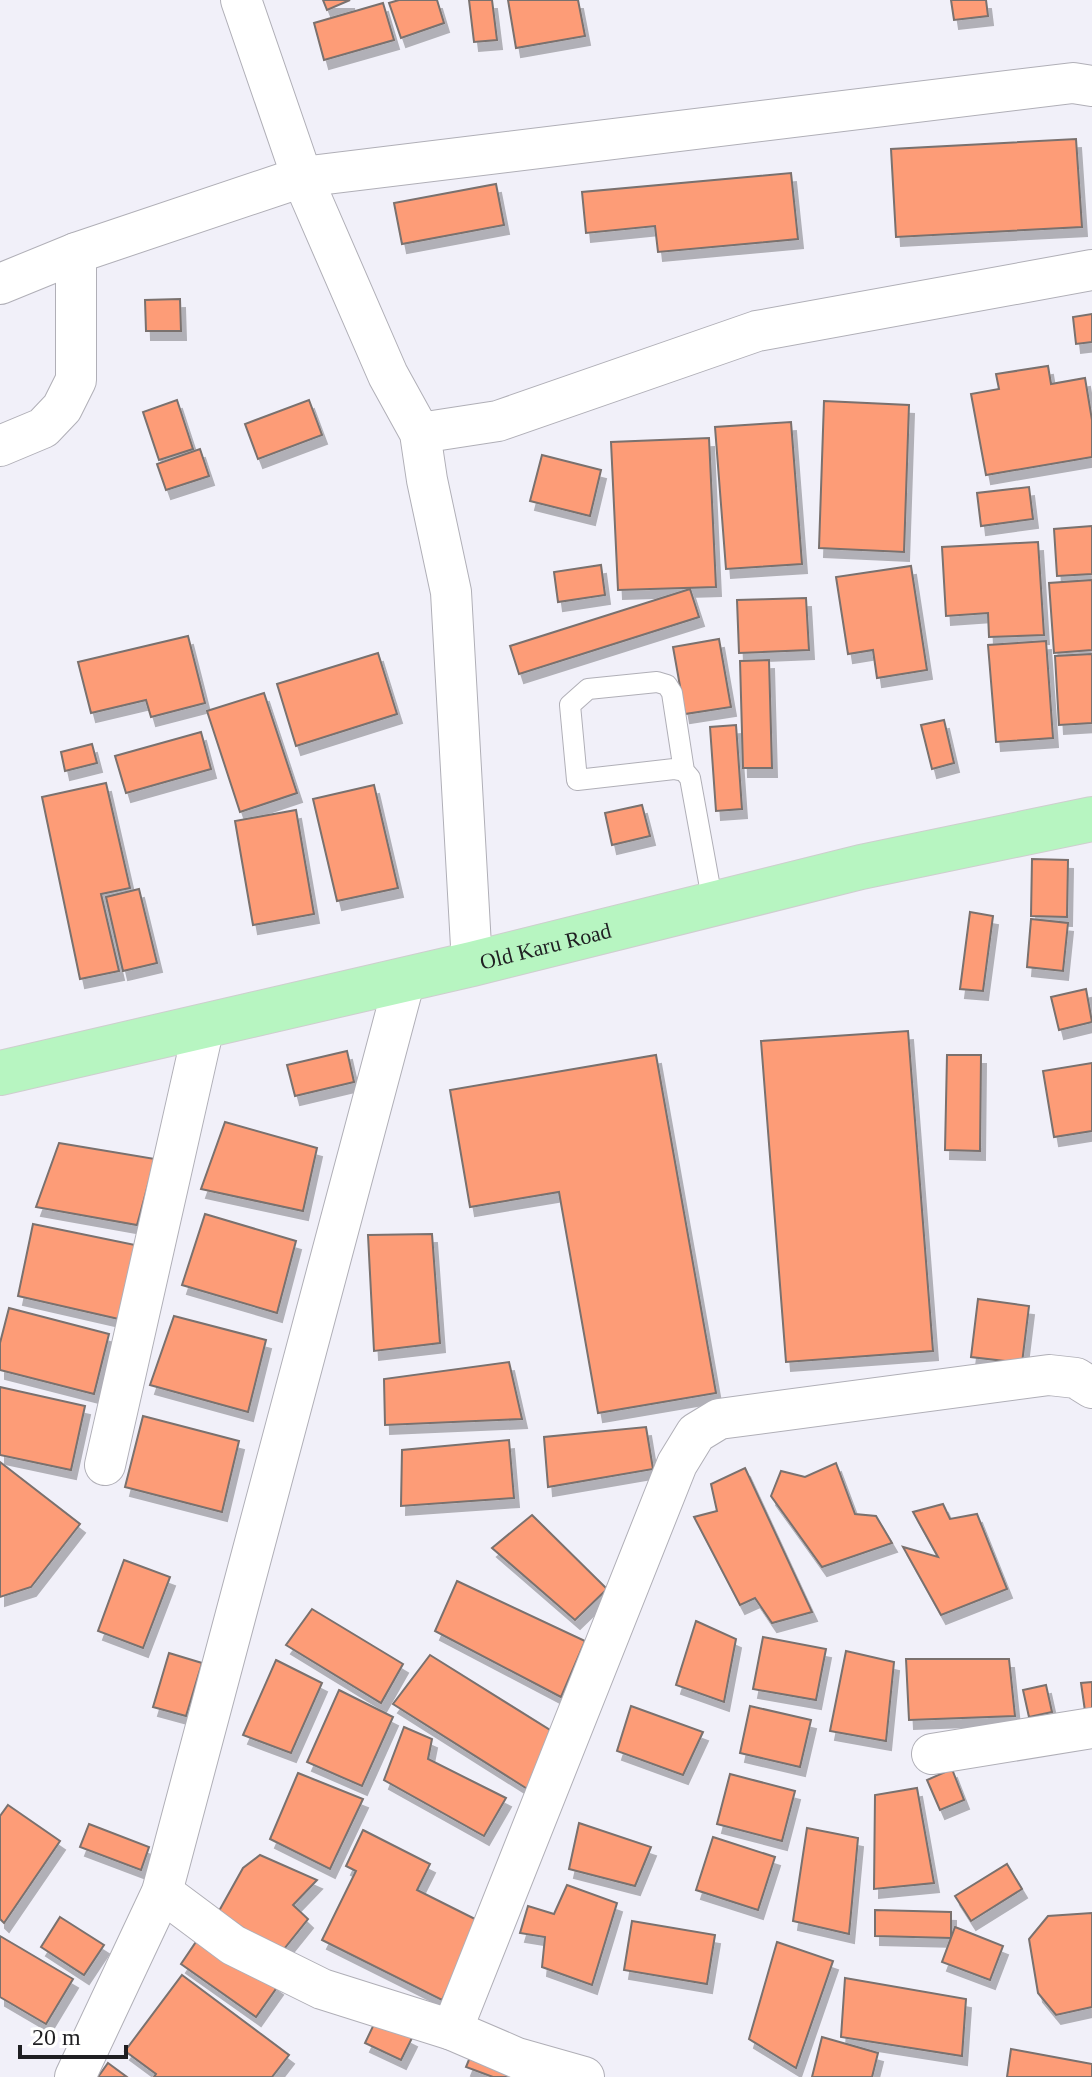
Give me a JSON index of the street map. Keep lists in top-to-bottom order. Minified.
{"streets":{"main road":["Old Karu Road"]},"scale_bar":"20 m"}
